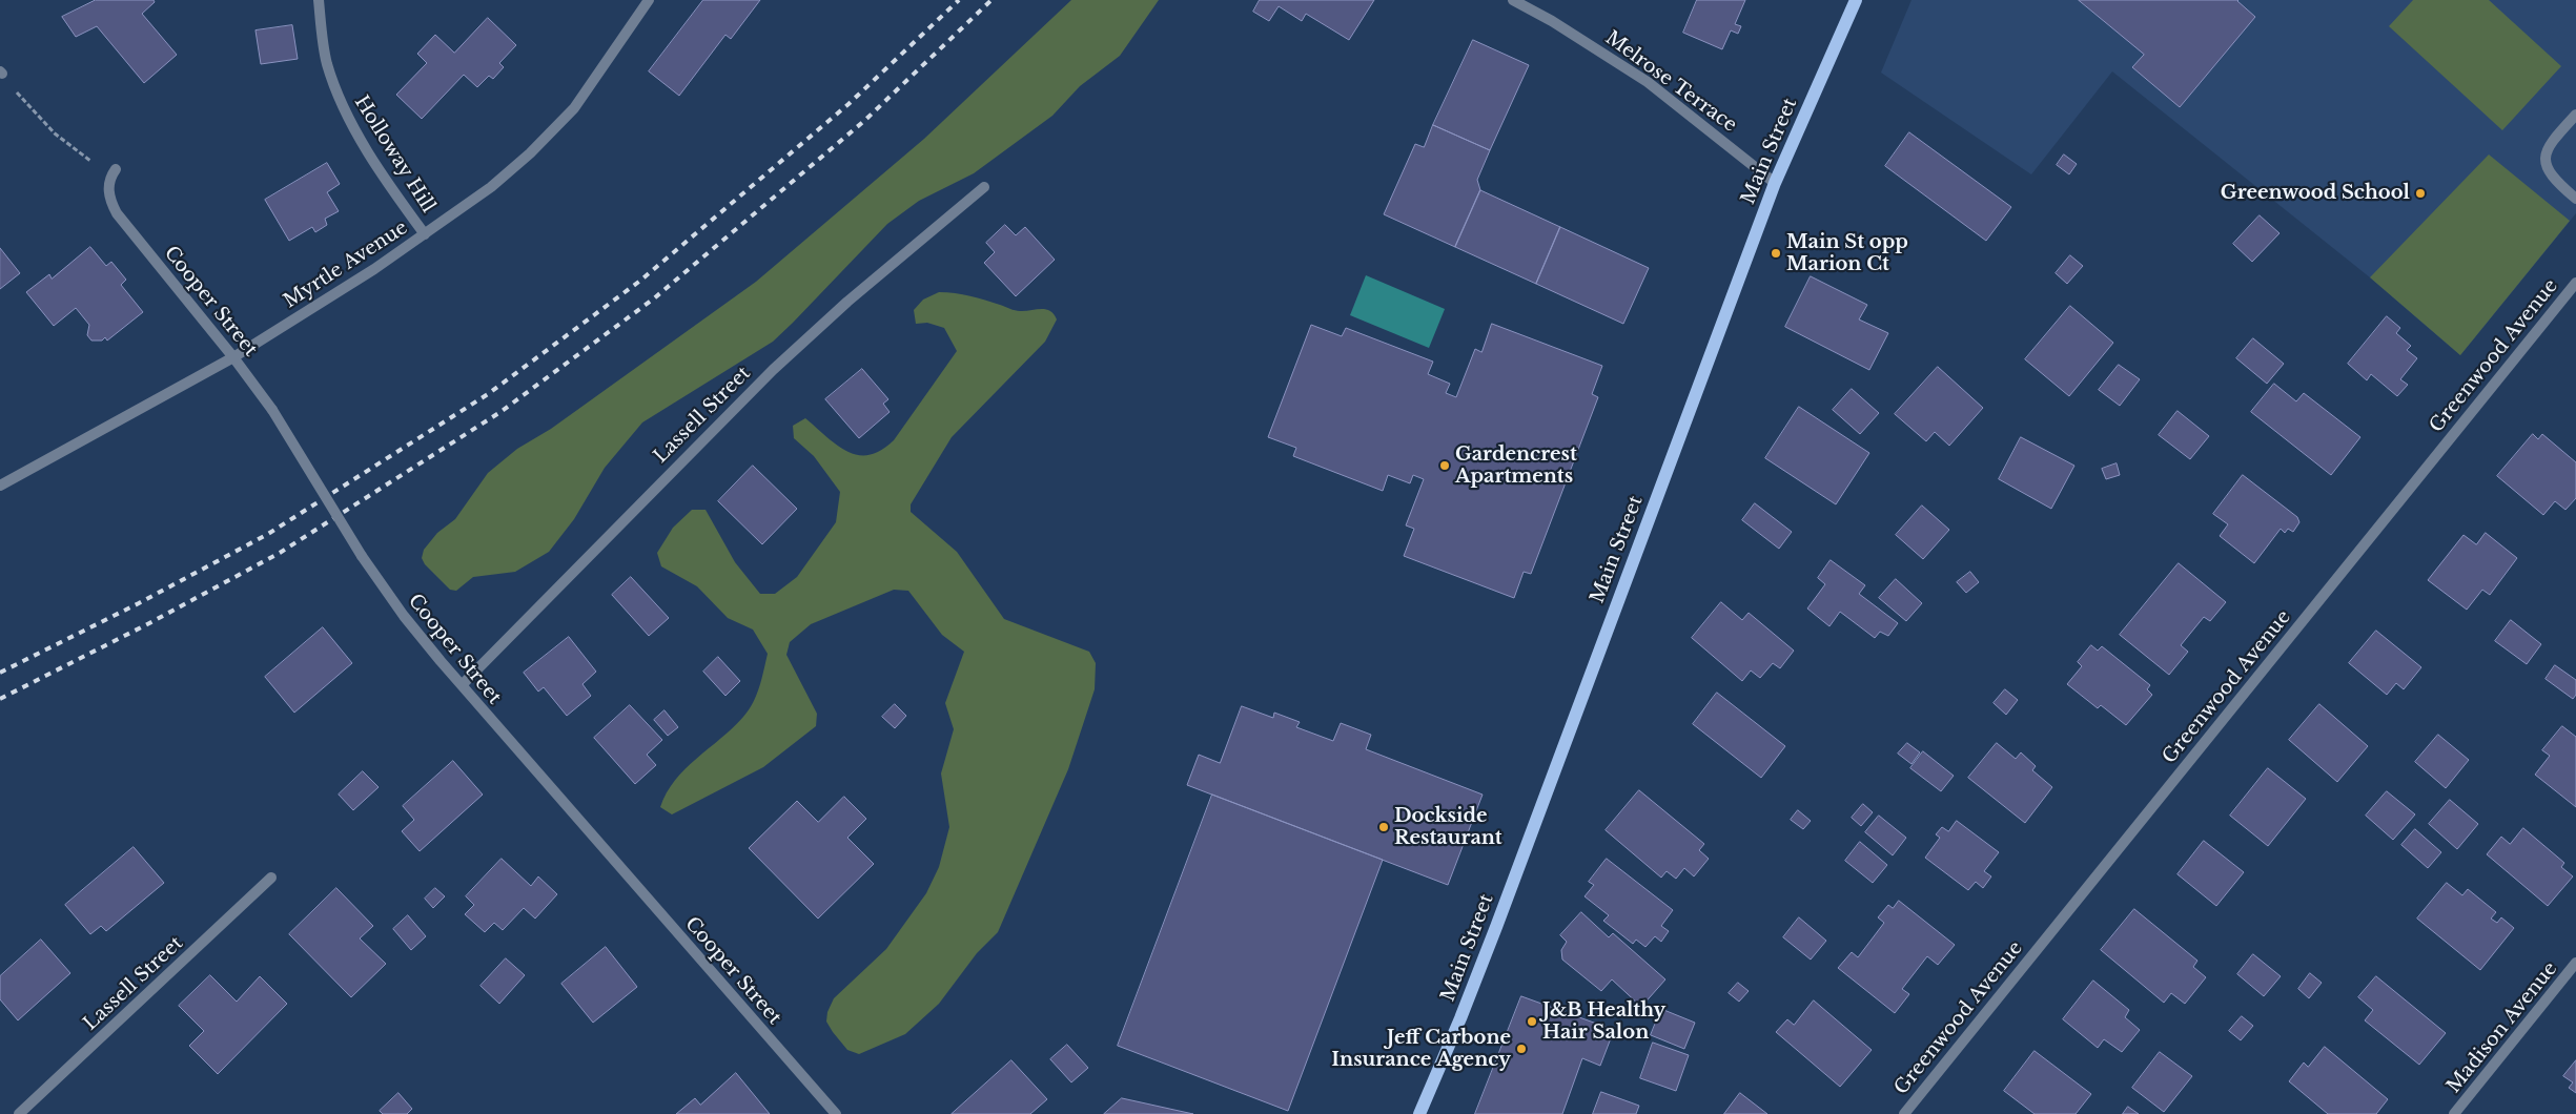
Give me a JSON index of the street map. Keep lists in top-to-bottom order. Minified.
{"streets":{"main road":["Main Street"],"street":["Melrose Terrace","Holloway Hill","Myrtle Avenue","Cooper Street","Greenwood Avenue","Lassell Street","Madison Avenue"]},"crossings":[["Melrose Terrace","Main Street"],["Holloway Hill","Myrtle Avenue"],["Myrtle Avenue","Cooper Street"],["Cooper Street","Lassell Street"]],"places":["Greenwood School","Main St opp Marion Ct","Gardencrest Apartments","Dockside Restaurant","J&B Healthy Hair Salon","Jeff Carbone Insurance Agency"]}
